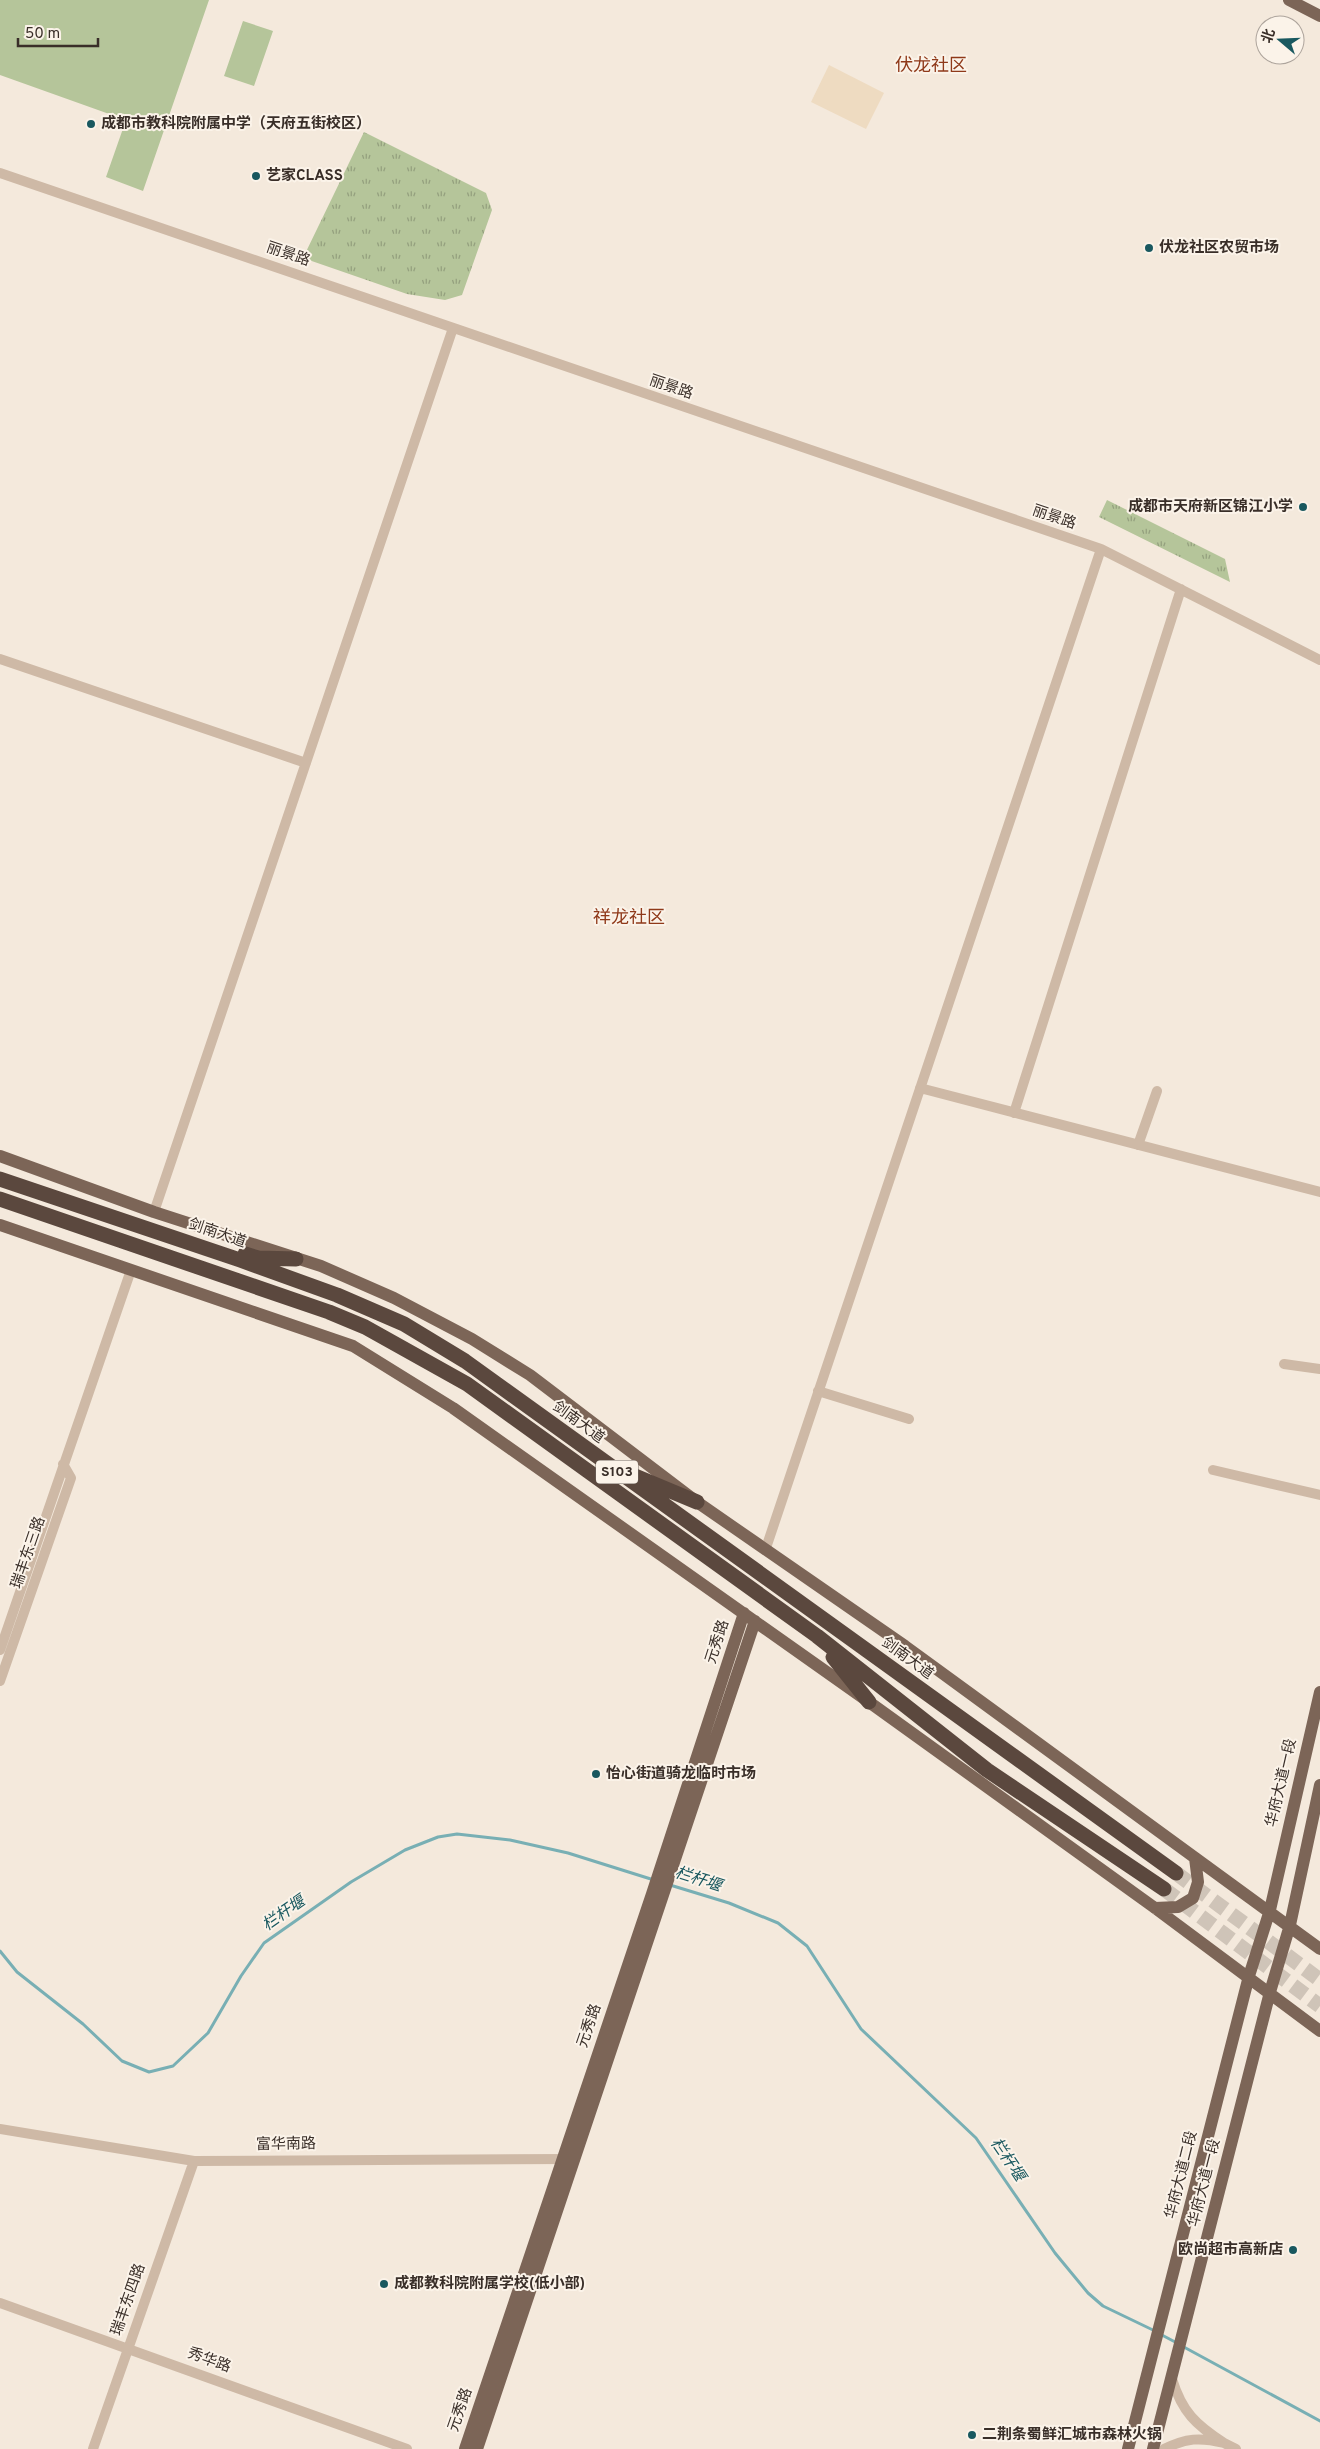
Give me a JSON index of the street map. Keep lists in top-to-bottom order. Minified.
{"streets":{"highway":["剑南大道","S103"],"main road":["元秀路","华府大道一段","华府大道二段"],"street":["丽景路","瑞丰东三路","富华南路","瑞丰东四路","秀华路"]},"crossings":[["元秀路","富华南路"],["华府大道一段","华府大道二段"],["富华南路","瑞丰东四路"],["瑞丰东四路","秀华路"]],"districts":["伏龙社区","祥龙社区"],"water":["栏杆堰"],"places":["成都市教科院附属中学（天府五街校区）","艺家CLASS","伏龙社区农贸市场","成都市天府新区锦江小学","怡心街道骑龙临时市场","欧尚超市高新店","成都教科院附属学校(低小部)","二荆条·蜀鲜汇城市森林火锅"],"scale_bar":"50 m","north":"left"}
